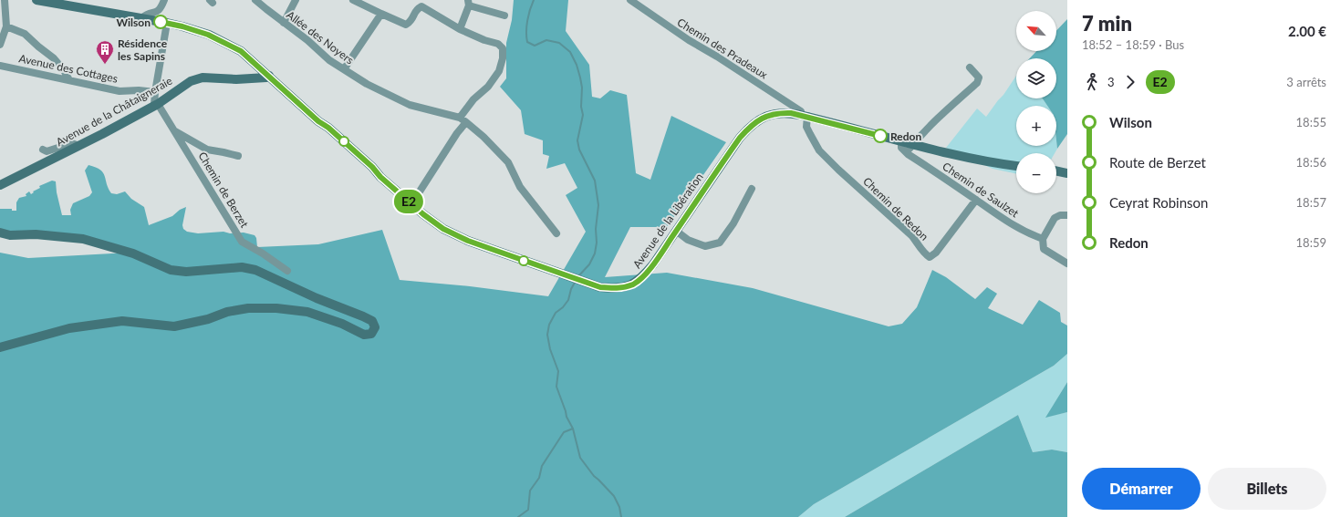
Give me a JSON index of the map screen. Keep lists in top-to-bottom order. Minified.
{"streets":{"main road":["Avenue de la Châtaigneraie","Avenue de la Libération"],"street":["Allée des Noyers","Chemin des Pradeaux","Avenue des Cottages","Chemin de Berzet","Chemin de Saulzet","Chemin de Redon"]},"crossings":[["Chemin des Pradeaux","Chemin de Redon"],["Chemin des Pradeaux","Avenue de la Libération"],["Avenue de la Châtaigneraie","Chemin de Berzet"],["Avenue de la Châtaigneraie","Avenue de la Libération"],["Chemin de Saulzet","Chemin de Redon"],["Chemin de Saulzet","Avenue de la Libération"],["Chemin de Redon","Avenue de la Libération"]],"places":{"other":["Wilson","Redon"],"building":["Résidence les Sapins"]},"lines":["bus line E2"],"north":"top left","page":{"on_map":"E2","heading":["7 min","18:52 – 18:59 · Bus","2.00 €"],"map_buttons":["+","−"],"legs":["3","E2","3 arrêts"],"list":[{"name":"Wilson","value":"18:55"},{"name":"Route de Berzet","value":"18:56"},{"name":"Ceyrat Robinson","value":"18:57"},{"name":"Redon","value":"18:59"}],"buttons":["Démarrer","Billets"]}}
